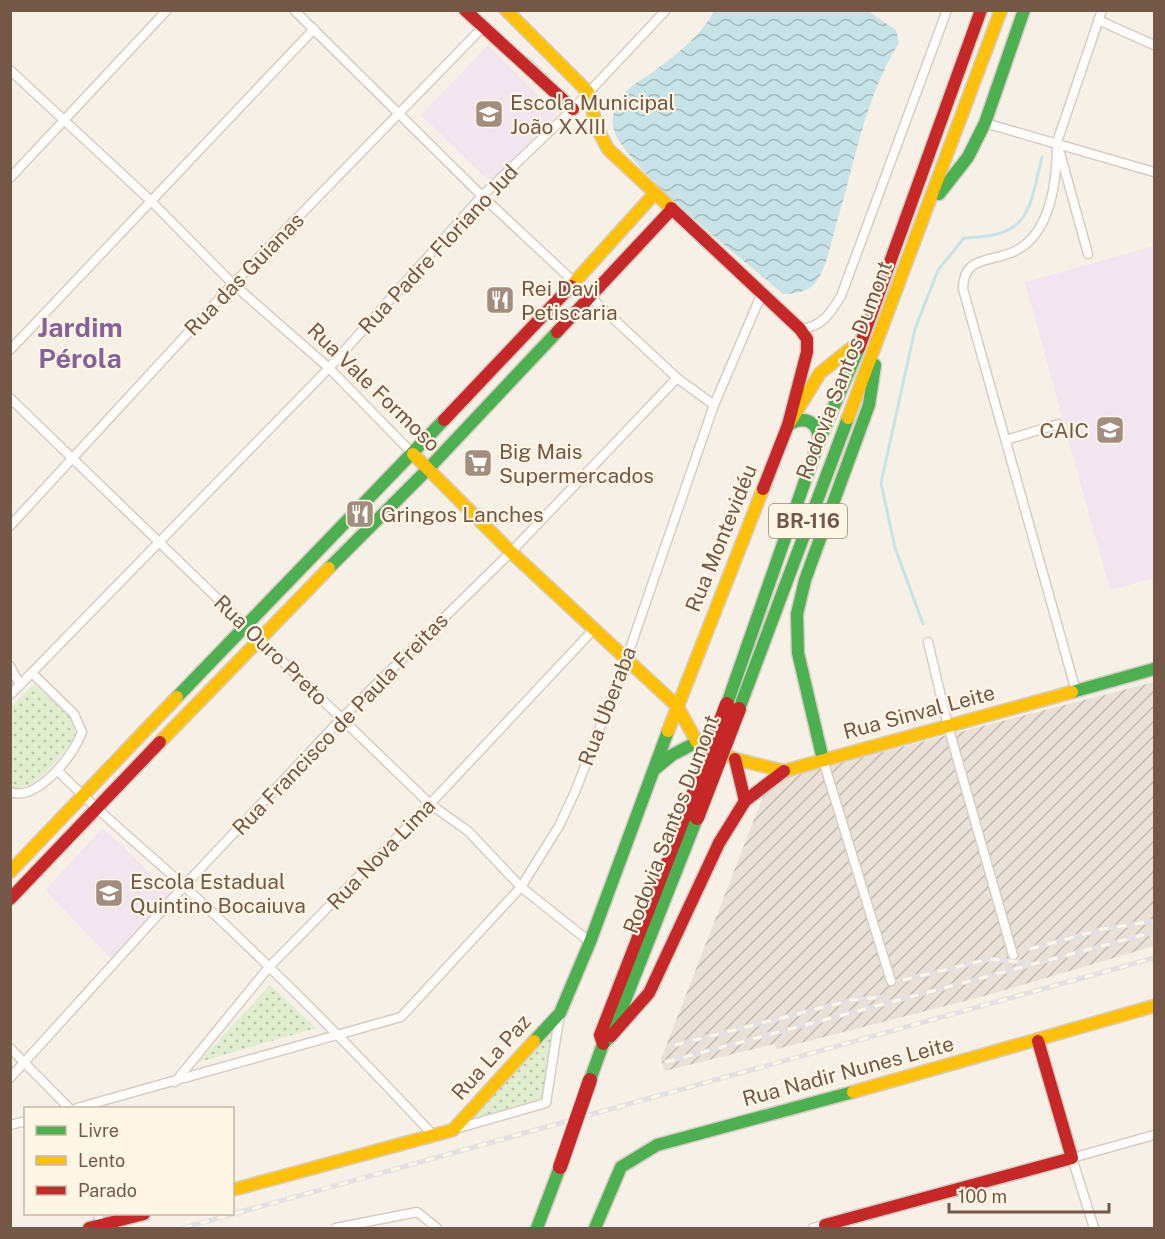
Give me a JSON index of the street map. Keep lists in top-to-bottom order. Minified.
{"streets":{"main road":["Rodovia Santos Dumont","Rua Vale Formoso","BR-116","Rua Montevidéu","Rua Sinval Leite","Rua La Paz","Rua Nadir Nunes Leite"],"street":["Rua Padre Floriano Jud","Rua das Guianas","Rua Ouro Preto","Rua Uberaba","Rua Francisco de Paula Freitas","Rua Nova Lima"]},"crossings":[["Rua Padre Floriano Jud","Rua Vale Formoso"],["Rua Padre Floriano Jud","Rua Ouro Preto"],["Rua das Guianas","Rua Vale Formoso"],["Rua das Guianas","Rua Ouro Preto"],["Rua Vale Formoso","Rua Montevidéu"],["Rua Vale Formoso","Rua Uberaba"],["Rua Vale Formoso","Rua Sinval Leite"],["Rua Vale Formoso","Rua Francisco de Paula Freitas"],["Rua Vale Formoso","Rua Nova Lima"],["Rua Montevidéu","Rua Ouro Preto"],["Rua Montevidéu","Rua La Paz"],["Rua Ouro Preto","Rua Uberaba"],["Rua Ouro Preto","Rua Francisco de Paula Freitas"],["Rua Ouro Preto","Rua Nova Lima"],["Rua Uberaba","Rua Nova Lima"]],"districts":["Jardim Pérola"],"places":{"school or university":["Escola Municipal João XXIII","CAIC","Escola Estadual Quintino Bocaiuva"],"restaurant":["Rei Davi Petiscaria","Gringos Lanches"],"supermarket":["Big Mais Supermercados"]},"legend":["Livre","Lento","Parado"],"scale_bar":"100 m"}
